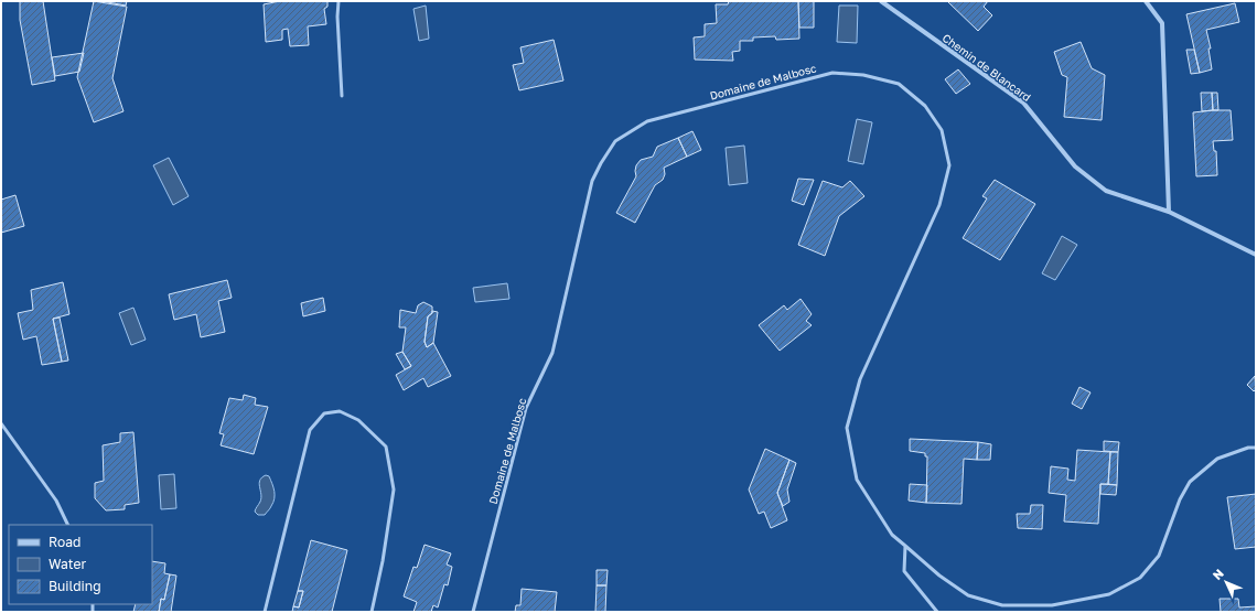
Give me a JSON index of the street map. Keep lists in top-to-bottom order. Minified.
{"streets":{"street":["Chemin de Blancard"],"lane":["Domaine de Malbosc"]},"legend":["Road","Water","Building"],"north":"top left"}
